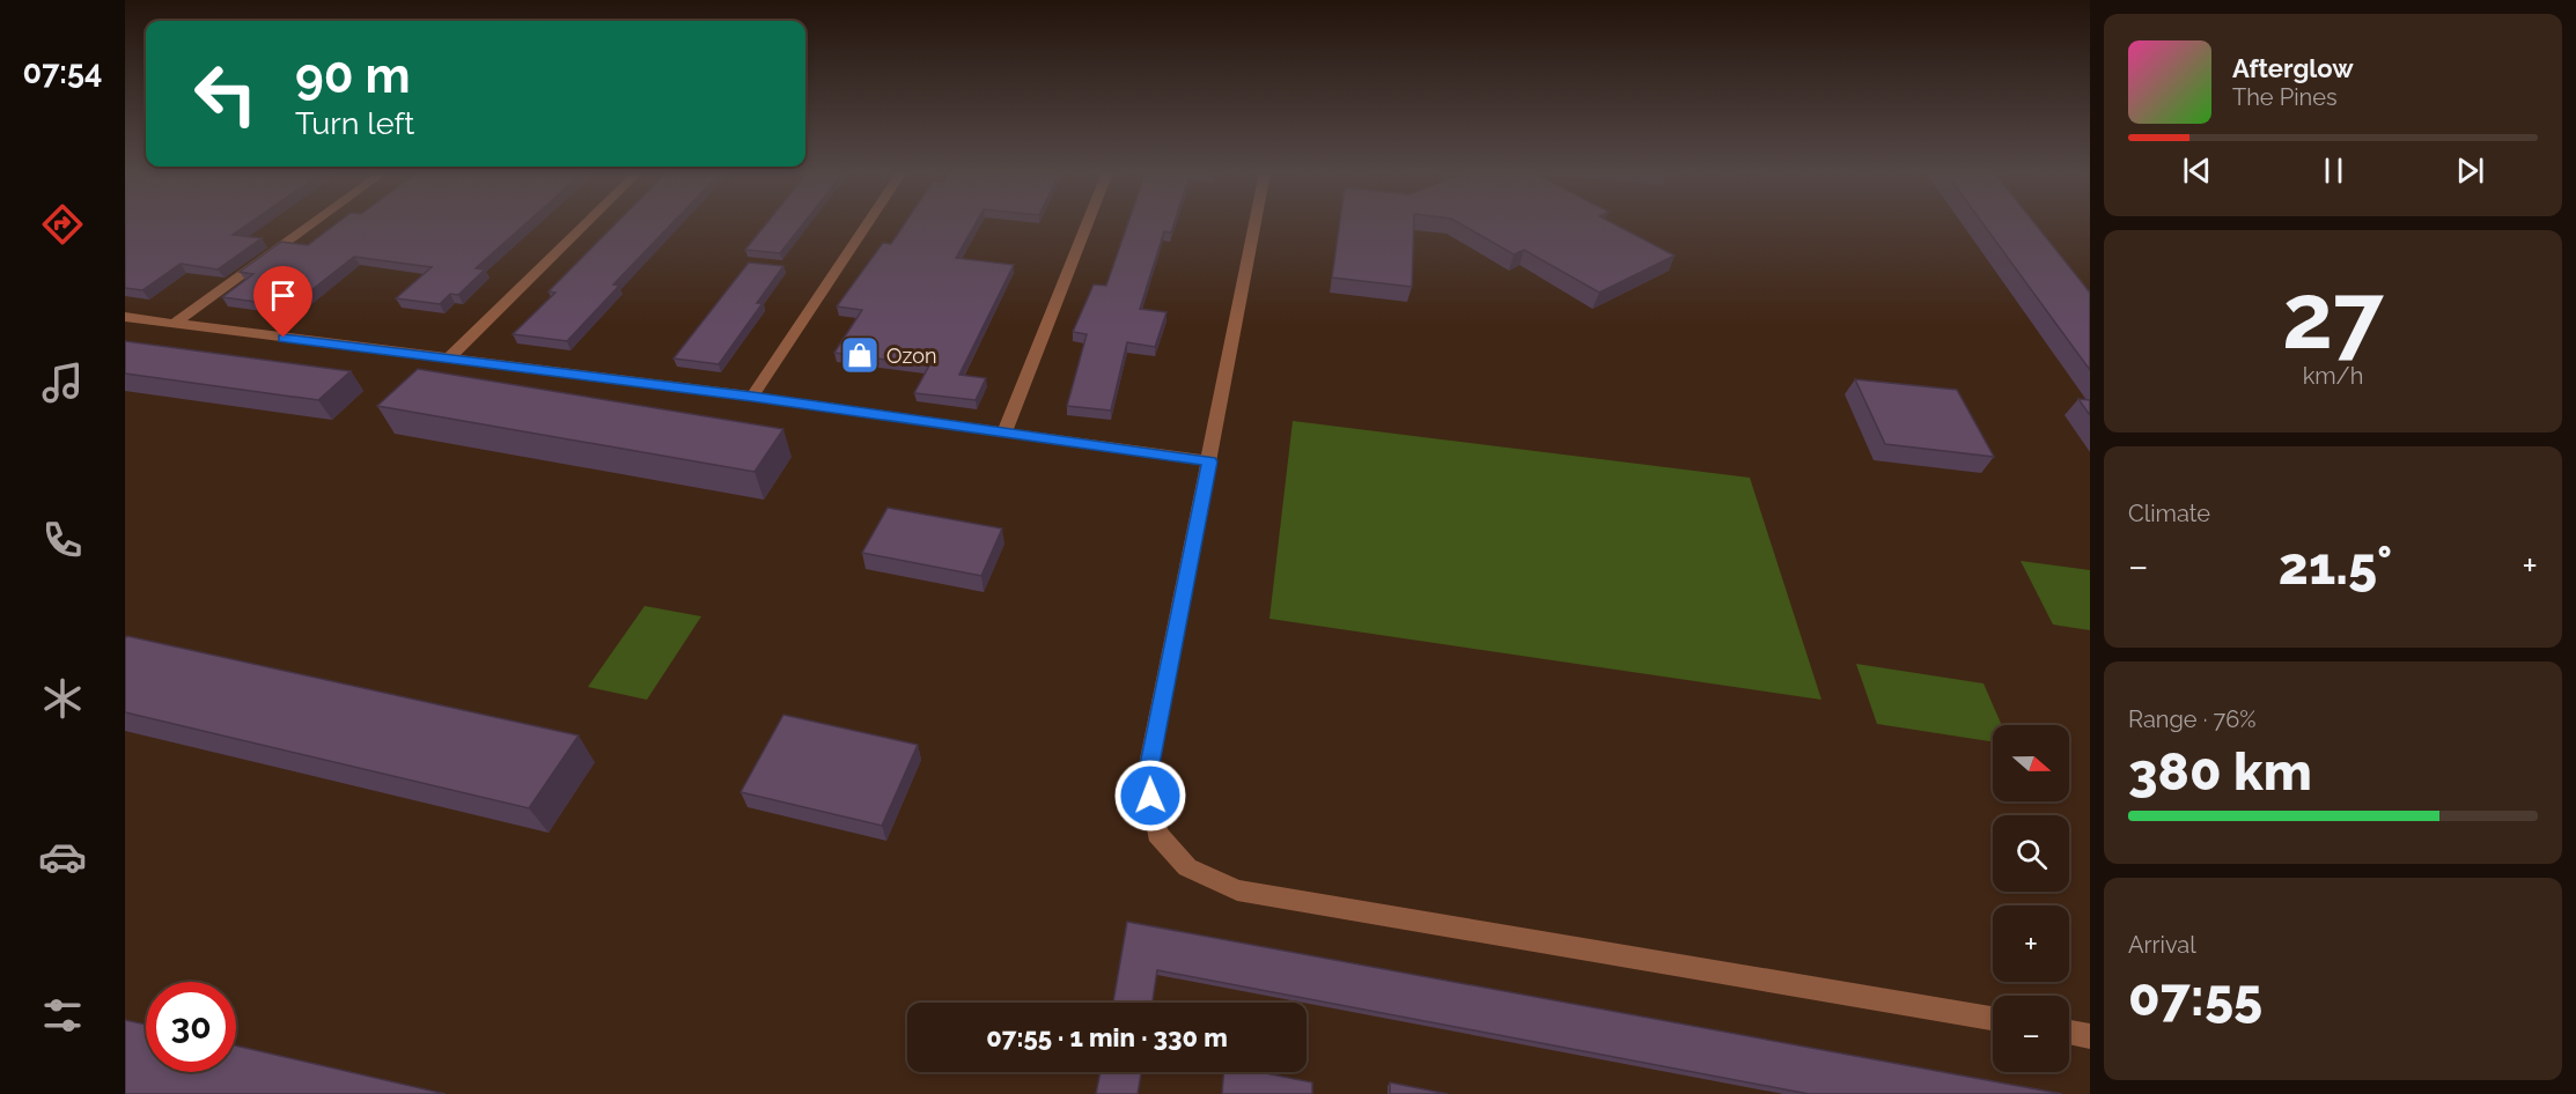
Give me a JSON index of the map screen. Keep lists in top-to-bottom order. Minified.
{"places":{"shop":["Ozon"]},"north":"right","page":{"tabs":"07:54","turn":["90 m","Turn left"],"song":["Afterglow","The Pines"],"tile":[["27","km/h"],"Climate",["Range · 76%","380 km"],["Arrival","07:55"]],"heat":["−","21.5°","+"],"map_buttons":["+","−"],"limit":"30","trip":"07:55 · 1 min · 330 m"}}
